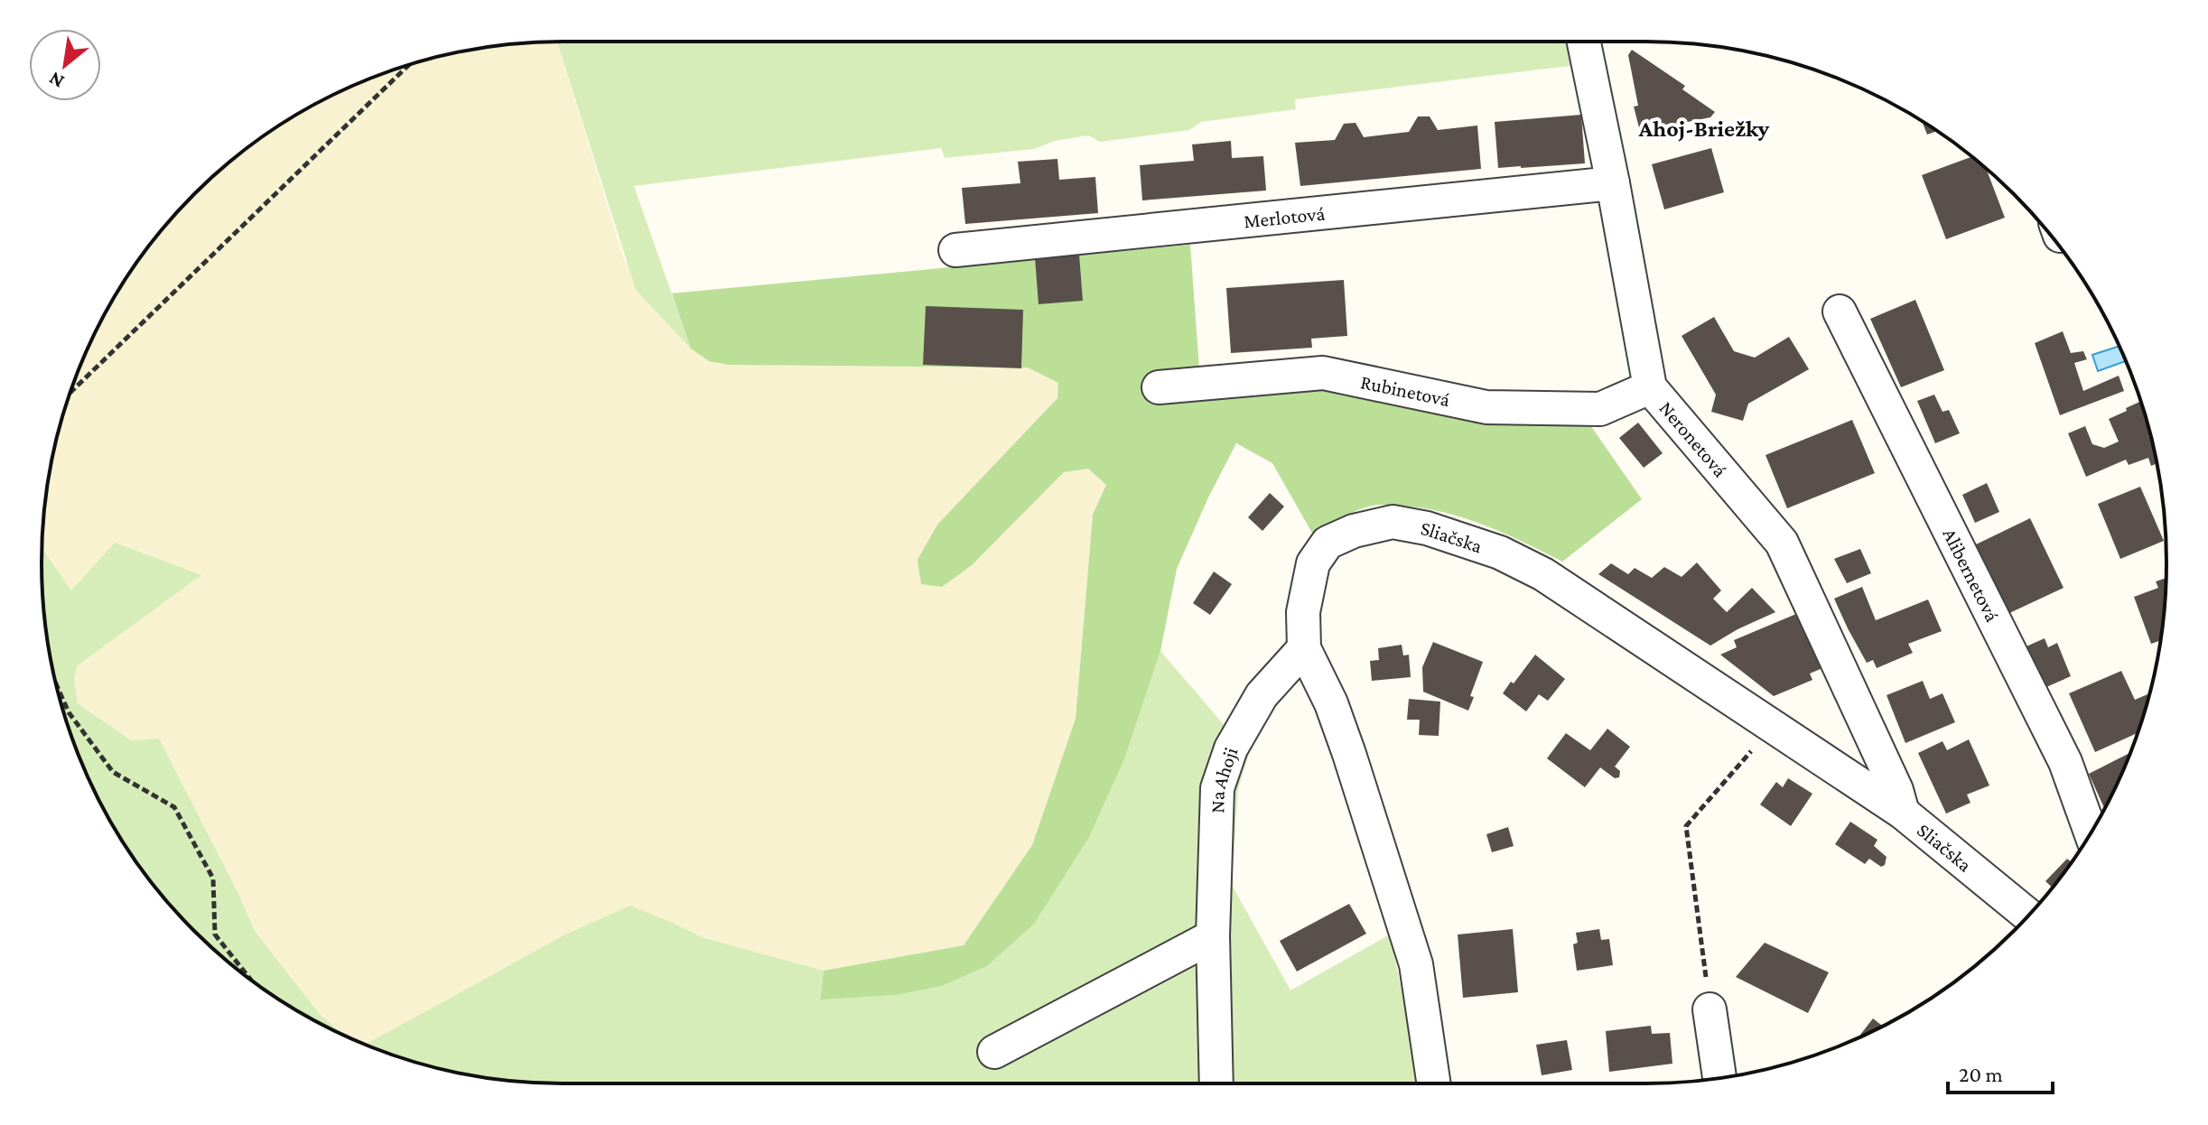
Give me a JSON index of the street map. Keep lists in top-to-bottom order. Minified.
{"streets":{"street":["Merlotová","Rubinetová","Neronetová","Sliačska","Alibernetová","Na Ahoji"]},"crossings":[["Merlotová","Neronetová"],["Rubinetová","Neronetová"],["Neronetová","Sliačska"],["Sliačska","Na Ahoji"]],"districts":["Ahoj-Briežky"],"scale_bar":"20 m","north":"bottom left"}
